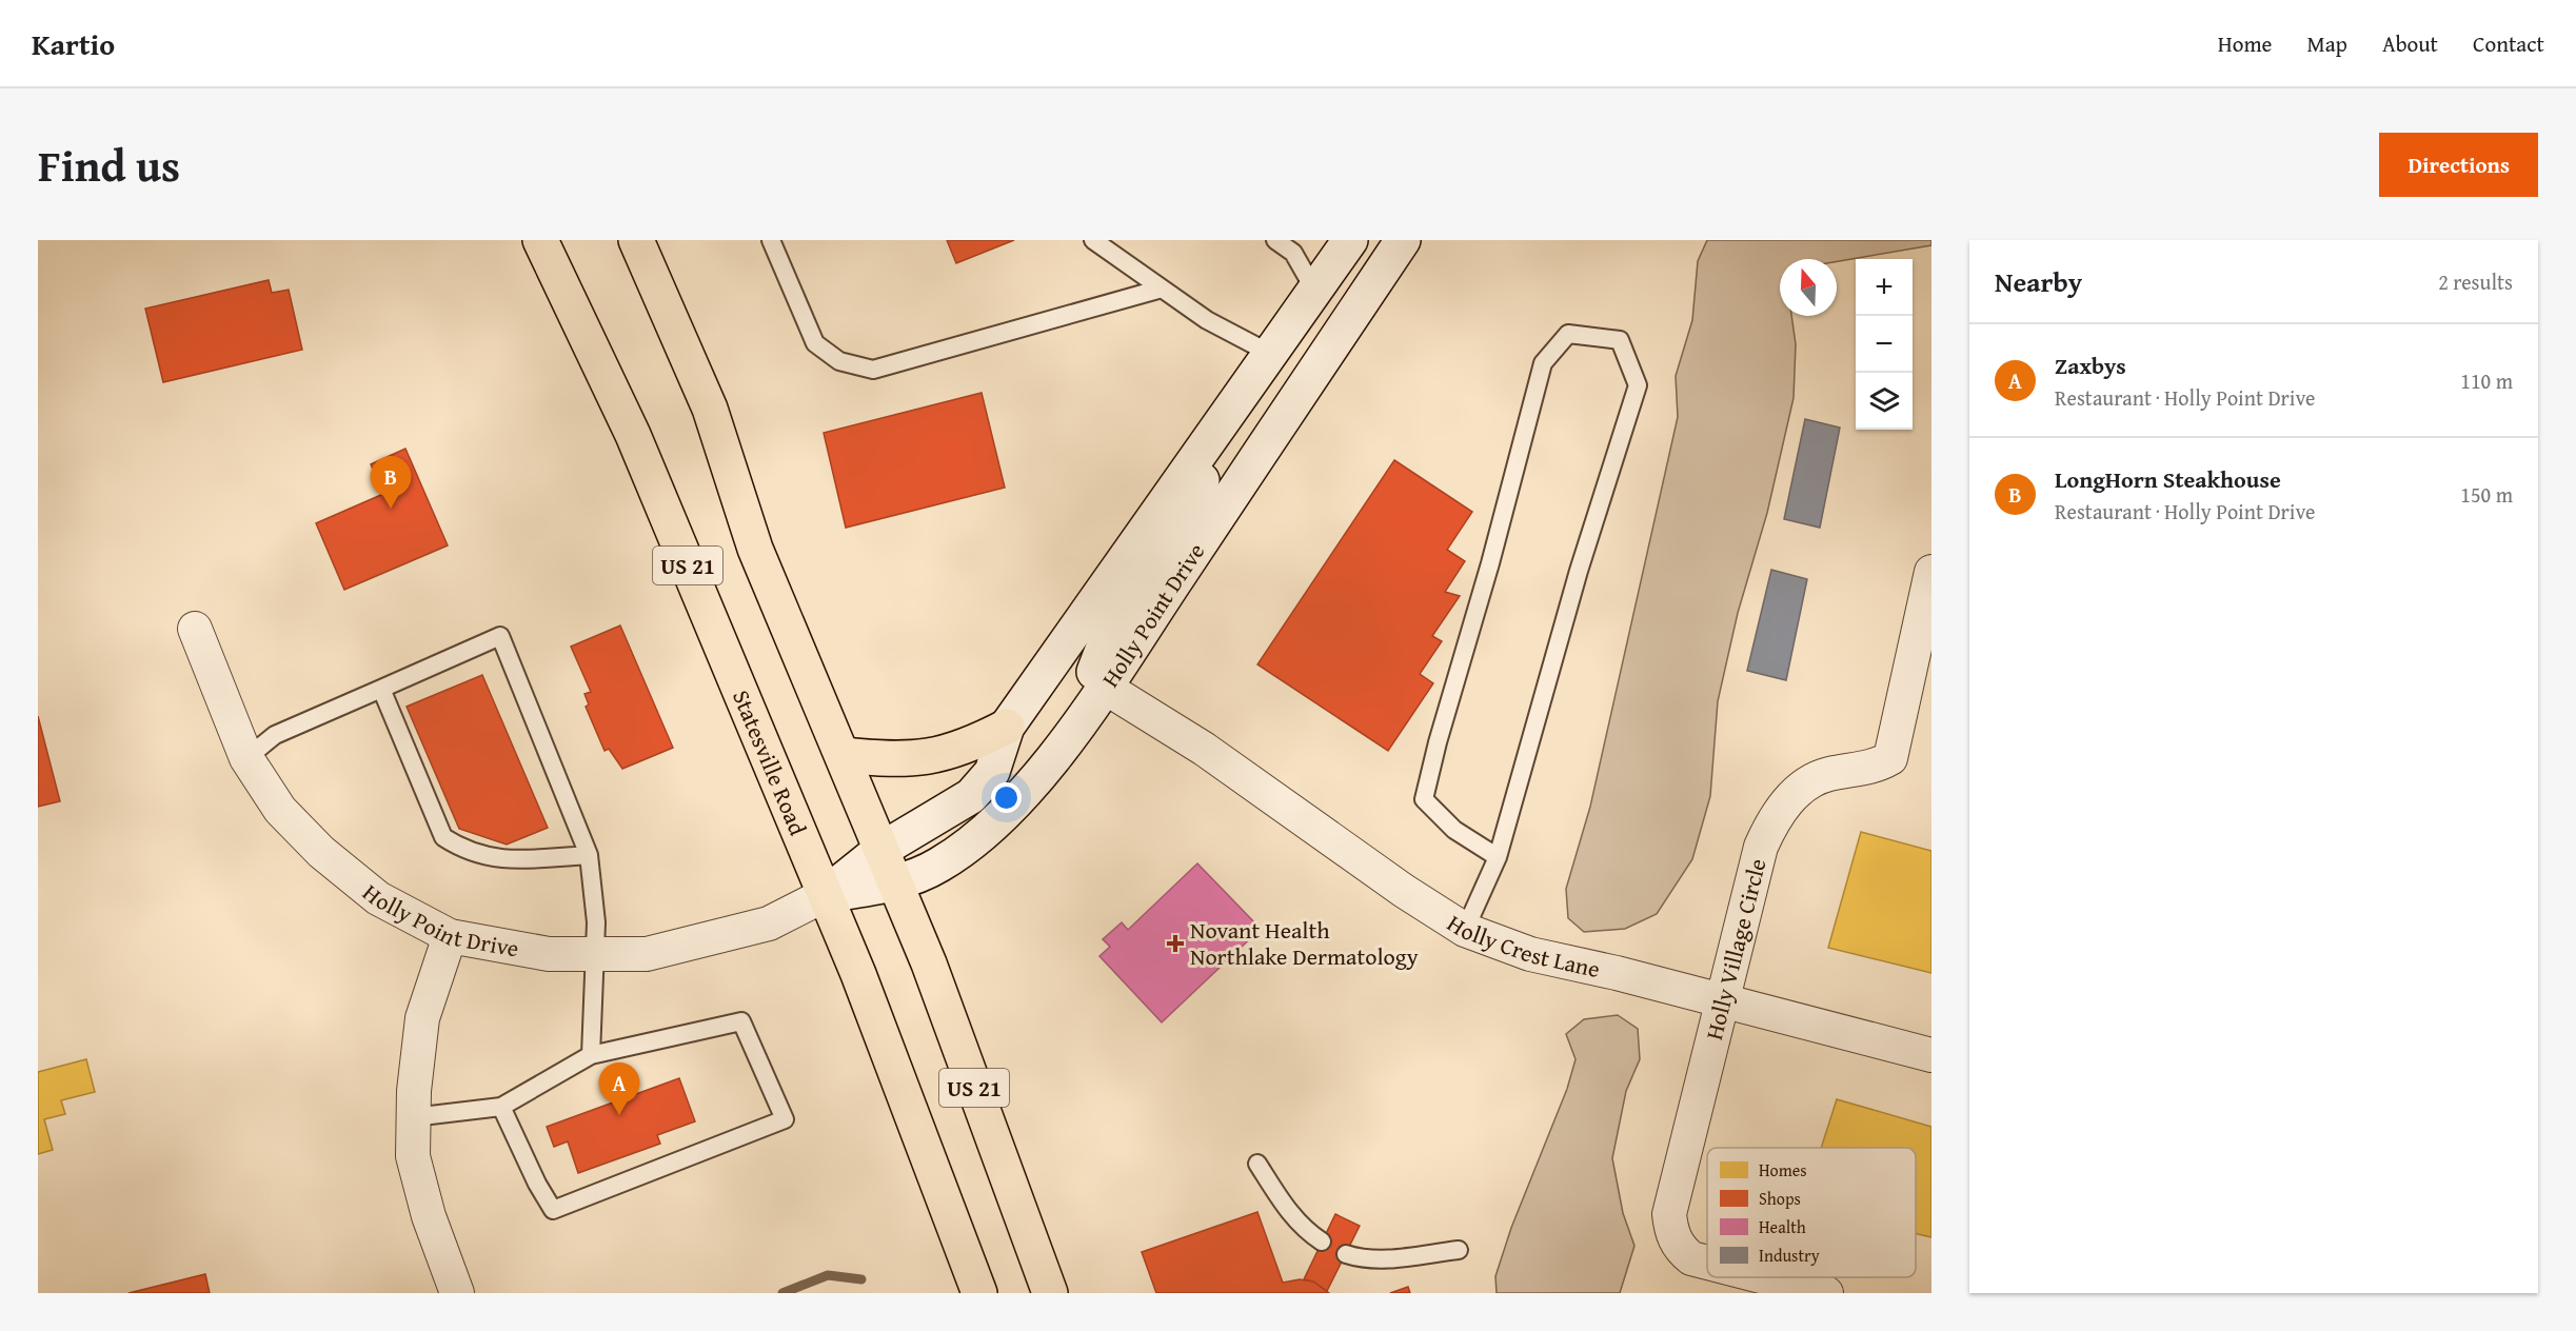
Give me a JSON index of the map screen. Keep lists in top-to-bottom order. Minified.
{"streets":{"main road":["US 21","Holly Point Drive","Statesville Road"],"street":["Holly Crest Lane","Holly Village Circle"]},"crossings":[["US 21","Holly Point Drive"],["Holly Point Drive","Statesville Road"],["Holly Point Drive","Holly Crest Lane"],["Holly Crest Lane","Holly Village Circle"]],"places":{"health":["Novant Health Northlake Dermatology"]},"legend":["Homes","Shops","Health","Industry"],"north":"top","page":{"header":"Kartio","nav":["Home","Map","About","Contact"],"title":"Find us","buttons":"Directions","heading":["Nearby","2 results"],"map_buttons":["+","−"],"list":[{"mark":"A","name":"Zaxbys","note":"Restaurant · Holly Point Drive","value":"110 m"},{"mark":"B","name":"LongHorn Steakhouse","note":"Restaurant · Holly Point Drive","value":"150 m"}],"pins":["B","A"]}}
